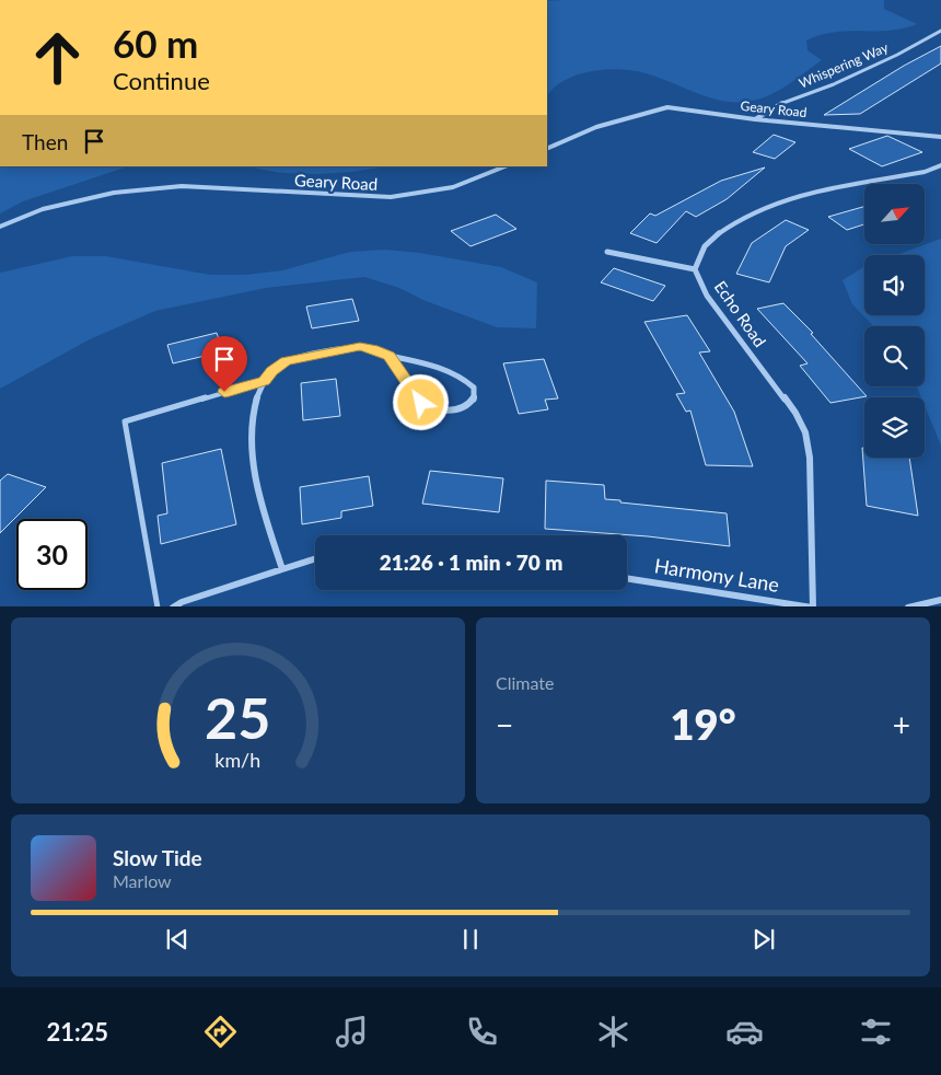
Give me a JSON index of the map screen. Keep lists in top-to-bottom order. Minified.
{"streets":{"street":["Whispering Way","Geary Road","Echo Road","Harmony Lane"]},"crossings":[["Whispering Way","Geary Road"],["Echo Road","Harmony Lane"]],"north":"top right","page":{"turn":["60 m","Continue"],"then":"Then","limit":"30","trip":"21:26 · 1 min · 70 m","tile":"Climate","heat":["−","19°","+"],"song":["Slow Tide","Marlow"],"tabs":"21:25","gauge":["25","km/h"]}}
